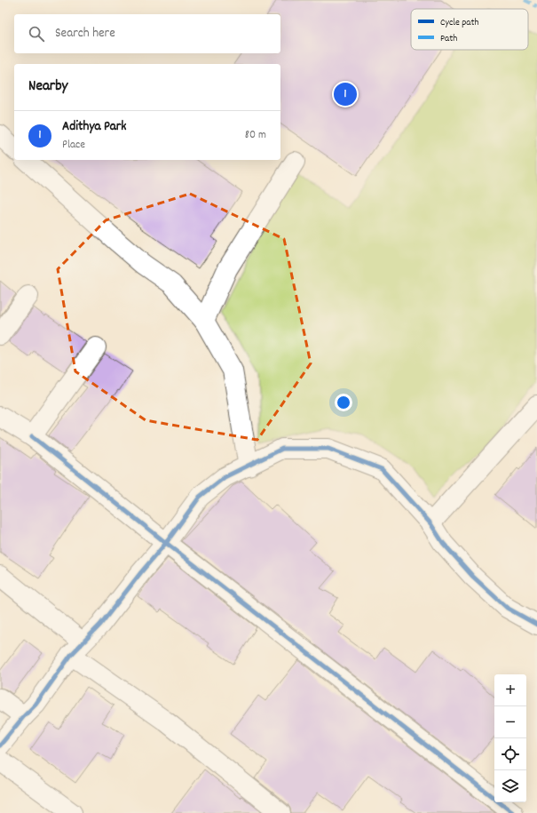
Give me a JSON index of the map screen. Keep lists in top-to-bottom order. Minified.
{"legend":["Cycle path","Path"],"page":{"search":"Search here","heading":"Nearby","pins":"1","list":[{"mark":"1","name":"Adithya Park","note":"Place","value":"80 m"}],"map_buttons":["+","−"]}}
